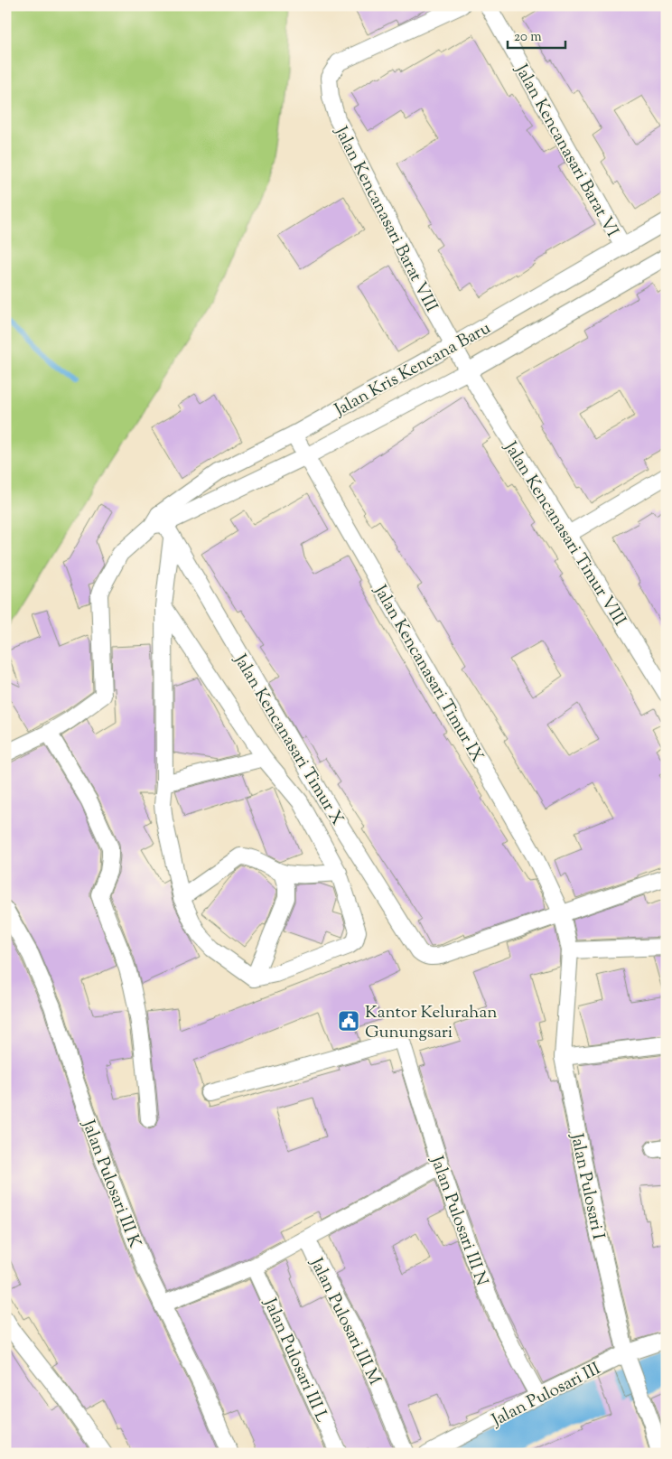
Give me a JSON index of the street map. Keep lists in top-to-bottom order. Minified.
{"streets":{"street":["Jalan Kencanasari Barat VI","Jalan Kencanasari Barat VIII","Jalan Kris Kencana Baru","Jalan Kencanasari Timur VIII","Jalan Kencanasari Timur IX","Jalan Kencanasari Timur X","Jalan Pulosari III K","Jalan Pulosari I","Jalan Pulosari III N","Jalan Pulosari III M","Jalan Pulosari III L","Jalan Pulosari III"]},"crossings":[["Jalan Kencanasari Barat VI","Jalan Kris Kencana Baru"],["Jalan Kencanasari Barat VIII","Jalan Kris Kencana Baru"],["Jalan Kencanasari Barat VIII","Jalan Kencanasari Timur VIII"],["Jalan Kris Kencana Baru","Jalan Kencanasari Timur VIII"],["Jalan Kris Kencana Baru","Jalan Kencanasari Timur IX"],["Jalan Kris Kencana Baru","Jalan Kencanasari Timur X"],["Jalan Kencanasari Timur IX","Jalan Kencanasari Timur X"],["Jalan Kencanasari Timur IX","Jalan Pulosari I"],["Jalan Kencanasari Timur X","Jalan Pulosari I"],["Jalan Pulosari I","Jalan Pulosari III"],["Jalan Pulosari III N","Jalan Pulosari III"]],"places":{"public building":["Kantor Kelurahan Gunungsari"]},"scale_bar":"20 m"}
